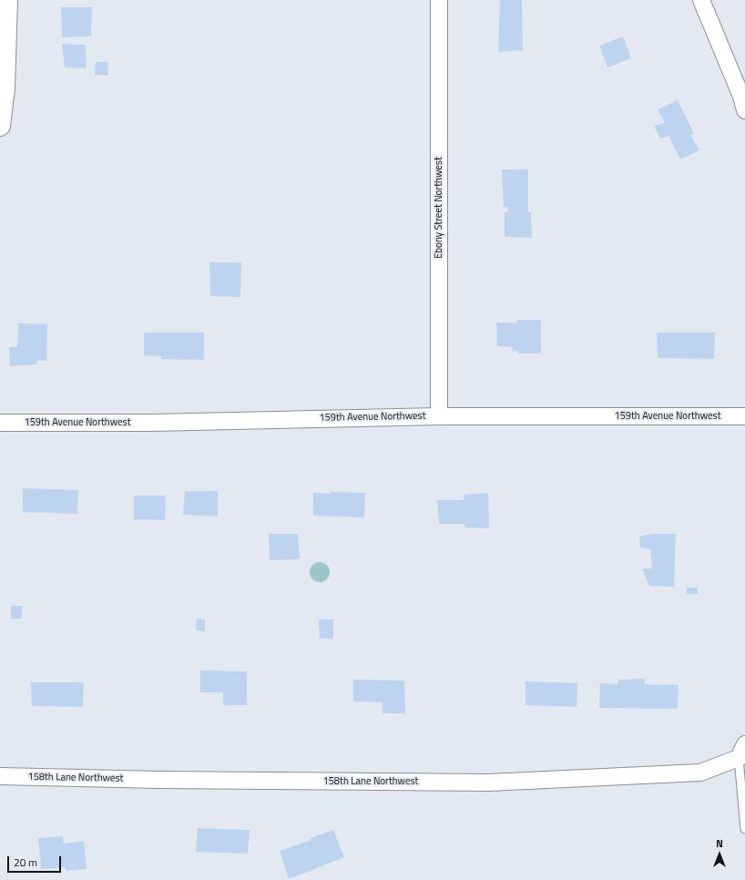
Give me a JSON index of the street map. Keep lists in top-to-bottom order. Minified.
{"streets":{"street":["Ebony Street Northwest","159th Avenue Northwest","158th Lane Northwest"]},"crossings":[["Ebony Street Northwest","159th Avenue Northwest"]],"scale_bar":"20 m","north":"top"}
